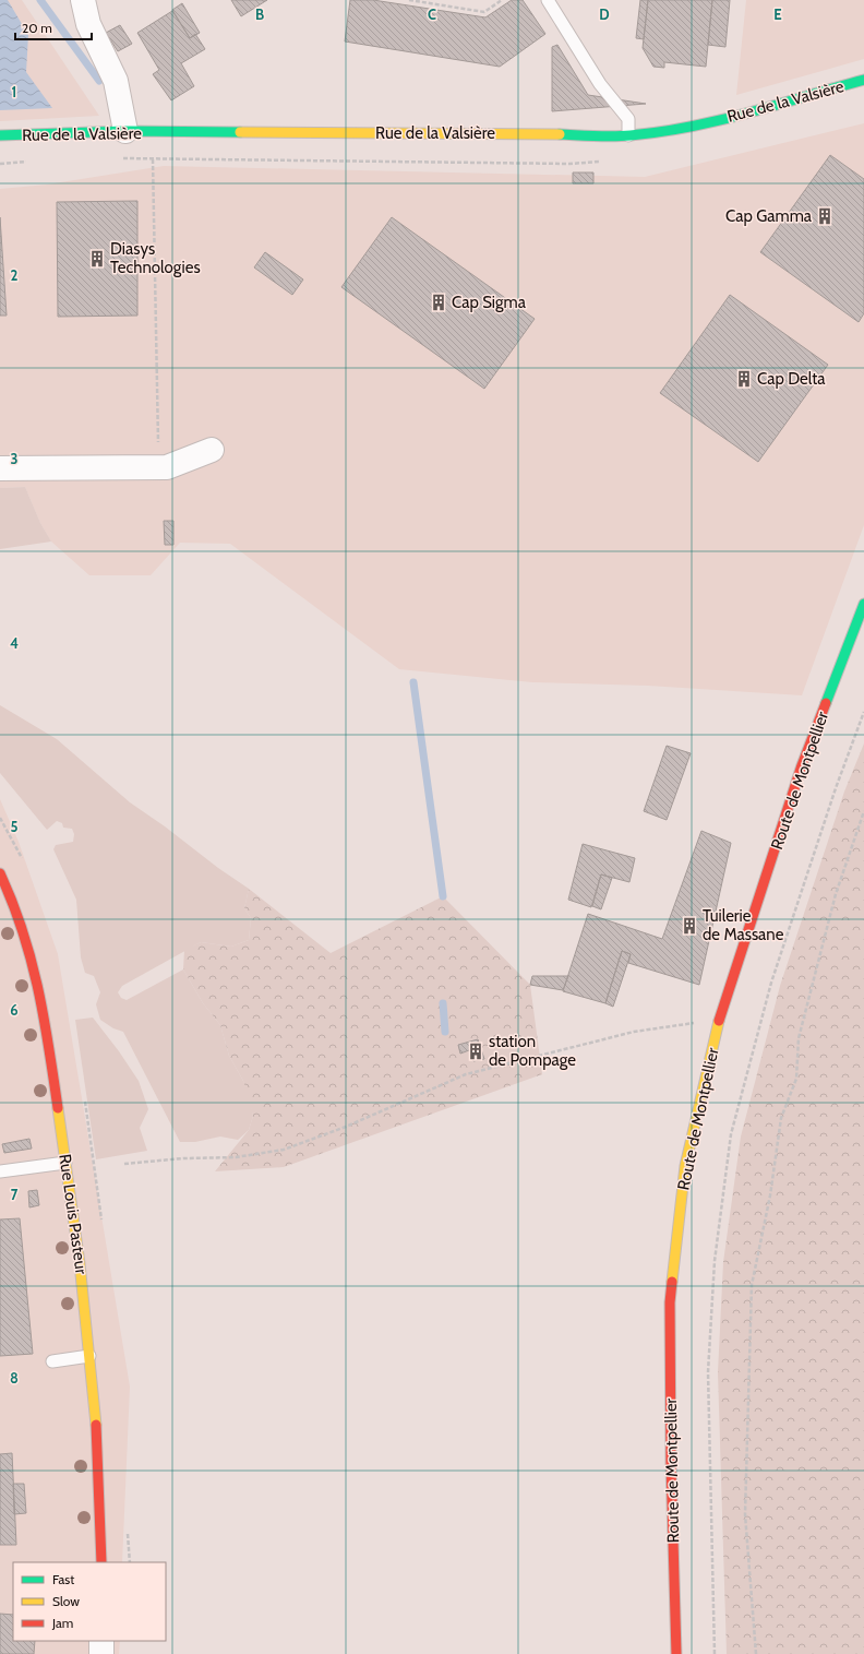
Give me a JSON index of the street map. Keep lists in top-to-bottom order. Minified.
{"streets":{"street":["Rue de la Valsière","Route de Montpellier","Rue Louis Pasteur"]},"places":{"building":["Cap Gamma","Diasys Technologies","Cap Sigma","Cap Delta","Tuilerie de Massane","station de Pompage"]},"legend":["Fast","Slow","Jam"],"scale_bar":"20 m","grid":{"columns":["B","C","D","E"],"rows":["1","2","3","4","5","6","7","8"]}}
